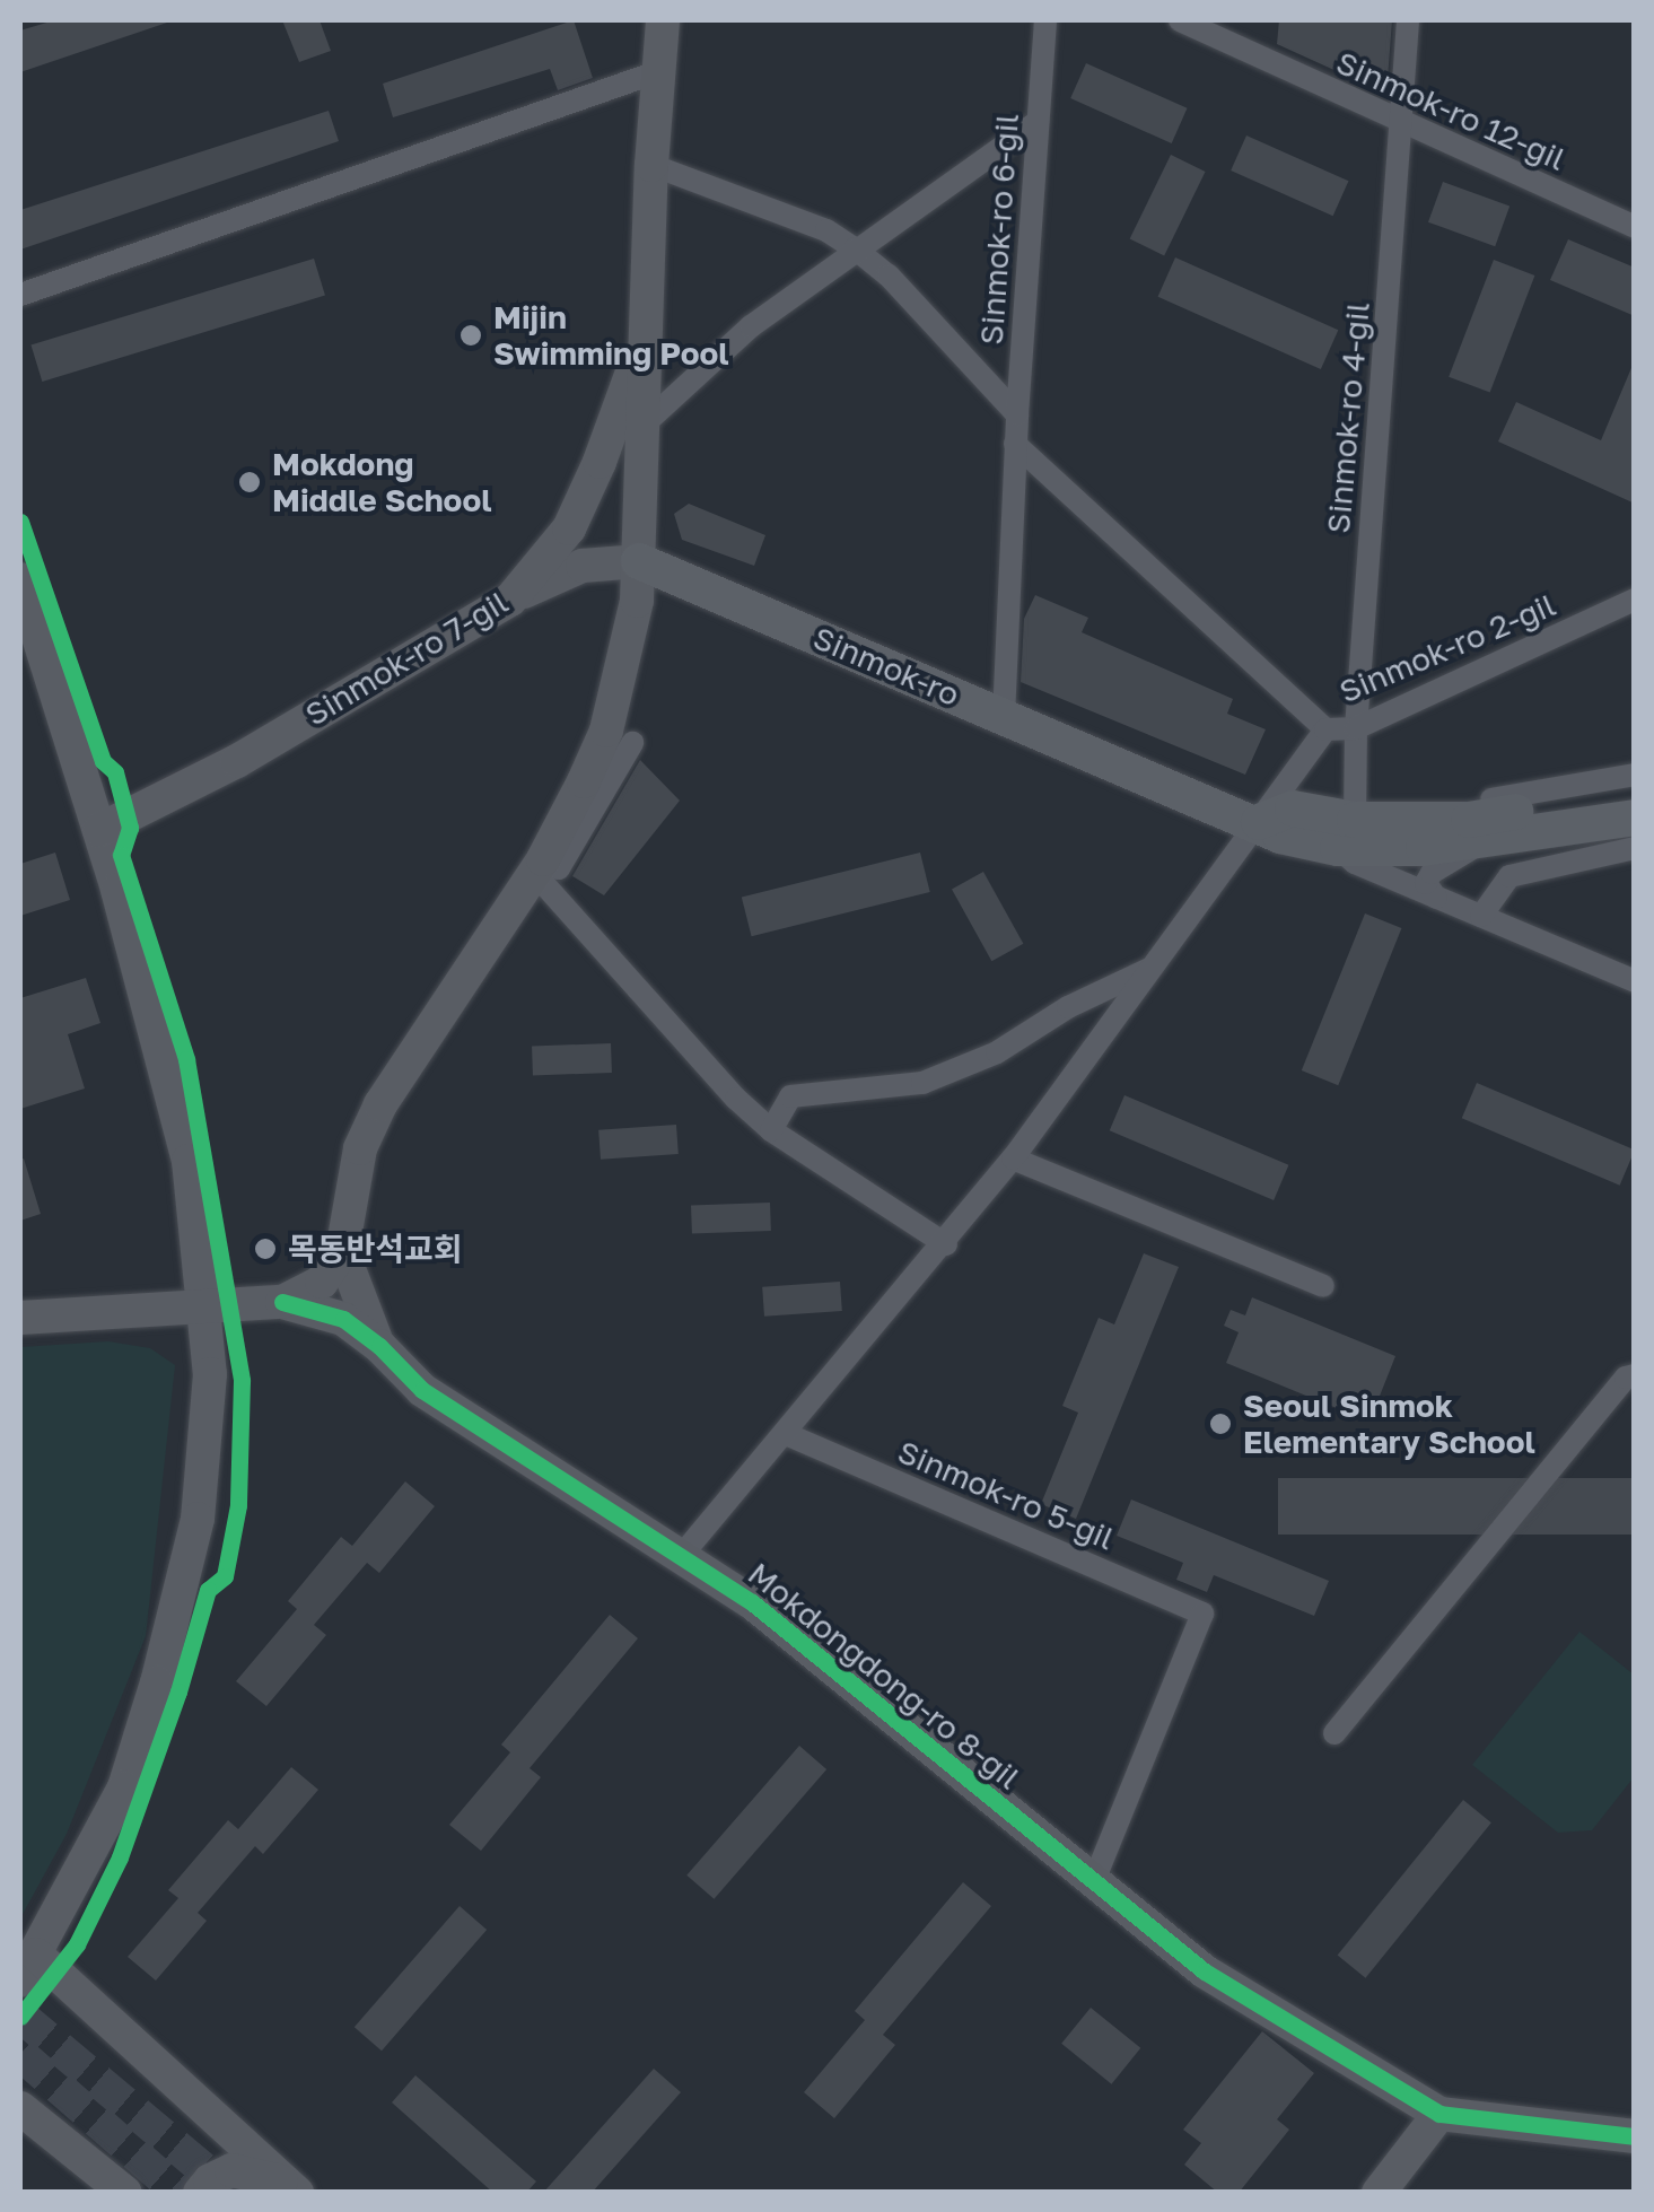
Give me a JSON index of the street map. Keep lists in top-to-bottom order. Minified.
{"streets":{"main road":["Sinmok-ro 7-gil","Sinmok-ro","Mokdongdong-ro 8-gil"],"street":["Sinmok-ro 12-gil","Sinmok-ro 6-gil","Sinmok-ro 4-gil","Sinmok-ro 2-gil","Sinmok-ro 5-gil"]},"crossings":[["Sinmok-ro 12-gil","Sinmok-ro 4-gil"],["Sinmok-ro 6-gil","Sinmok-ro"],["Sinmok-ro 4-gil","Sinmok-ro 2-gil"],["Sinmok-ro 2-gil","Sinmok-ro"],["Sinmok-ro 5-gil","Mokdongdong-ro 8-gil"]],"places":["Mijin Swimming Pool","Mokdong Middle School","목동반석교회","Seoul Sinmok Elementary School"]}
